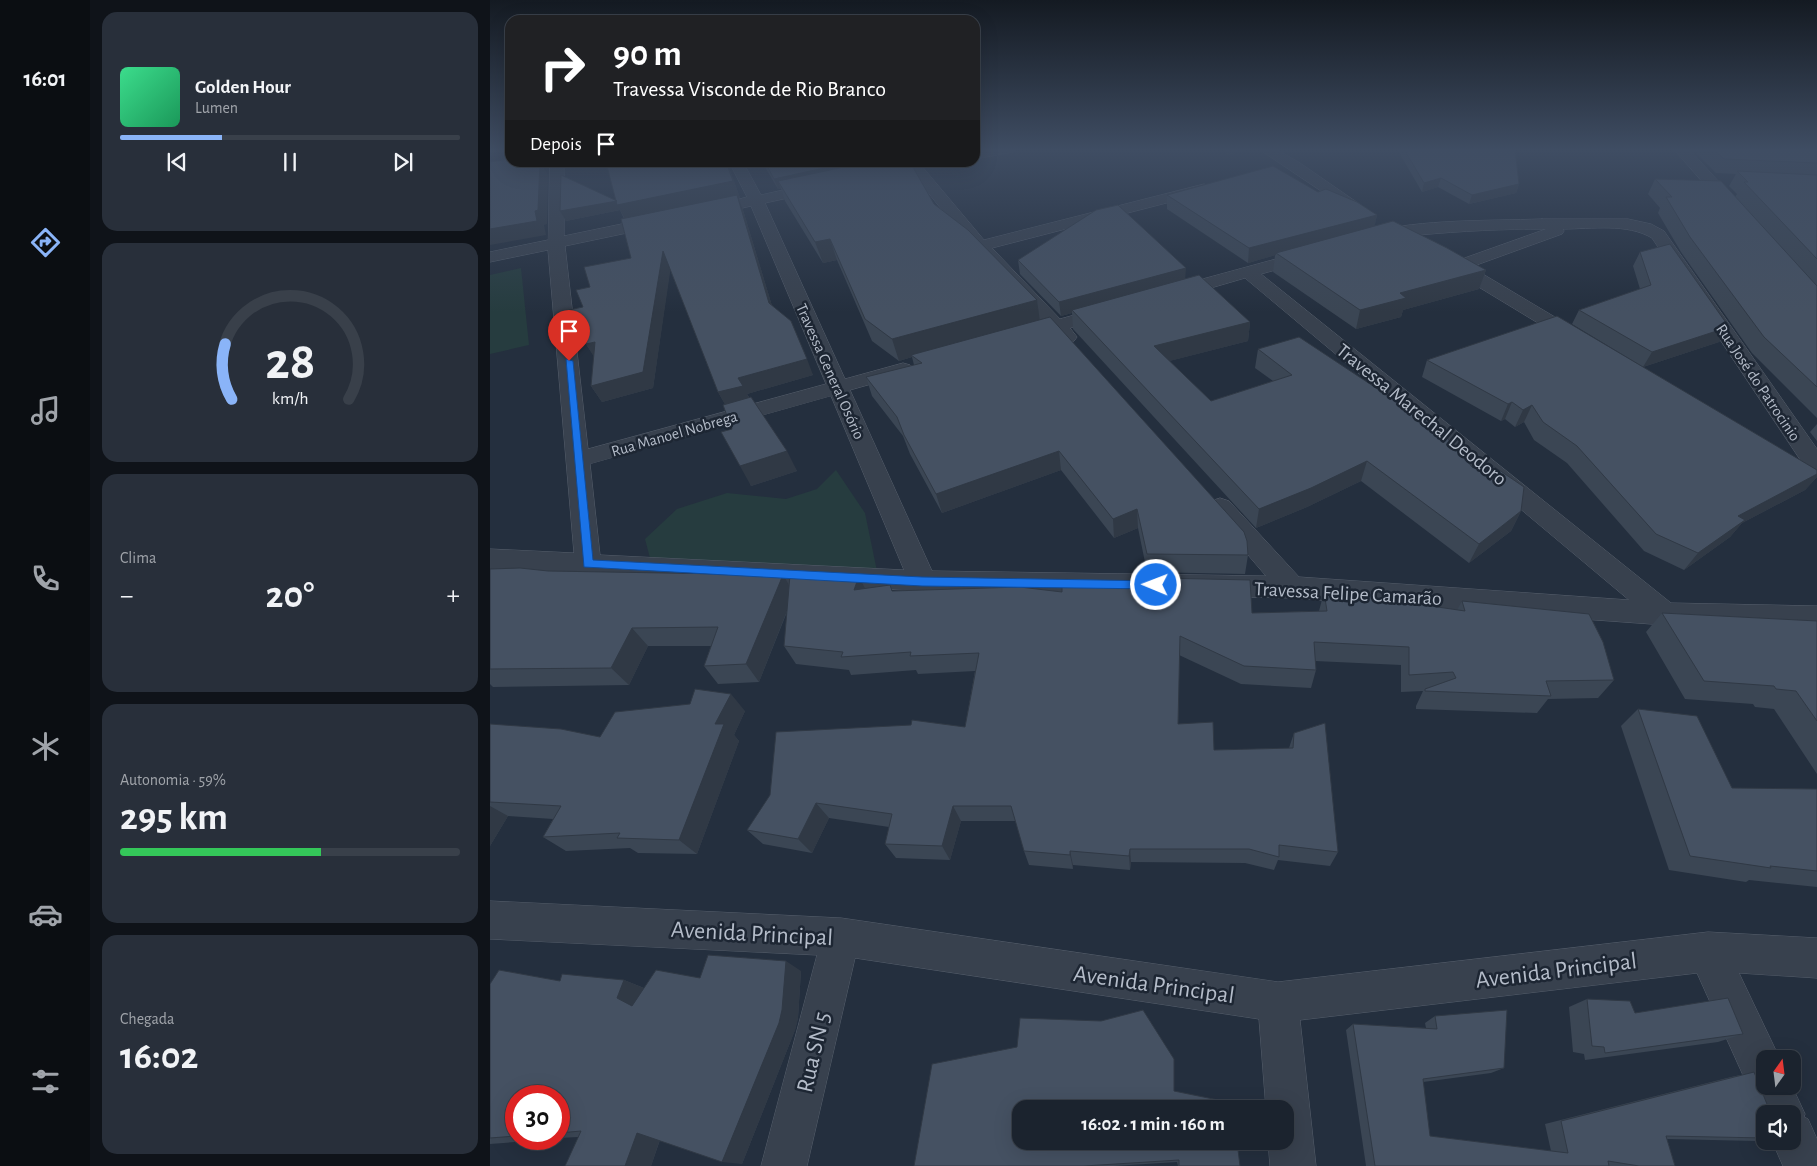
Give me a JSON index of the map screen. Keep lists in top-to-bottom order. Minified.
{"streets":{"street":["Travessa General Osório","Rua José do Patrocinio","Travessa Marechal Deodoro","Rua Manoel Nobrega","Travessa Felipe Camarão","Avenida Principal","Rua SN 5"]},"crossings":[["Travessa General Osório","Rua Manoel Nobrega"],["Travessa General Osório","Travessa Felipe Camarão"],["Travessa Marechal Deodoro","Travessa Felipe Camarão"],["Avenida Principal","Rua SN 5"]],"north":"top","page":{"tabs":"16:01","turn":["90 m","Travessa Visconde de Rio Branco"],"song":["Golden Hour","Lumen"],"then":"Depois","tile":["Clima",["Autonomia · 59%","295 km"],["Chegada","16:02"]],"heat":["−","20°","+"],"limit":"30","trip":"16:02 · 1 min · 160 m","gauge":["28","km/h"]}}
